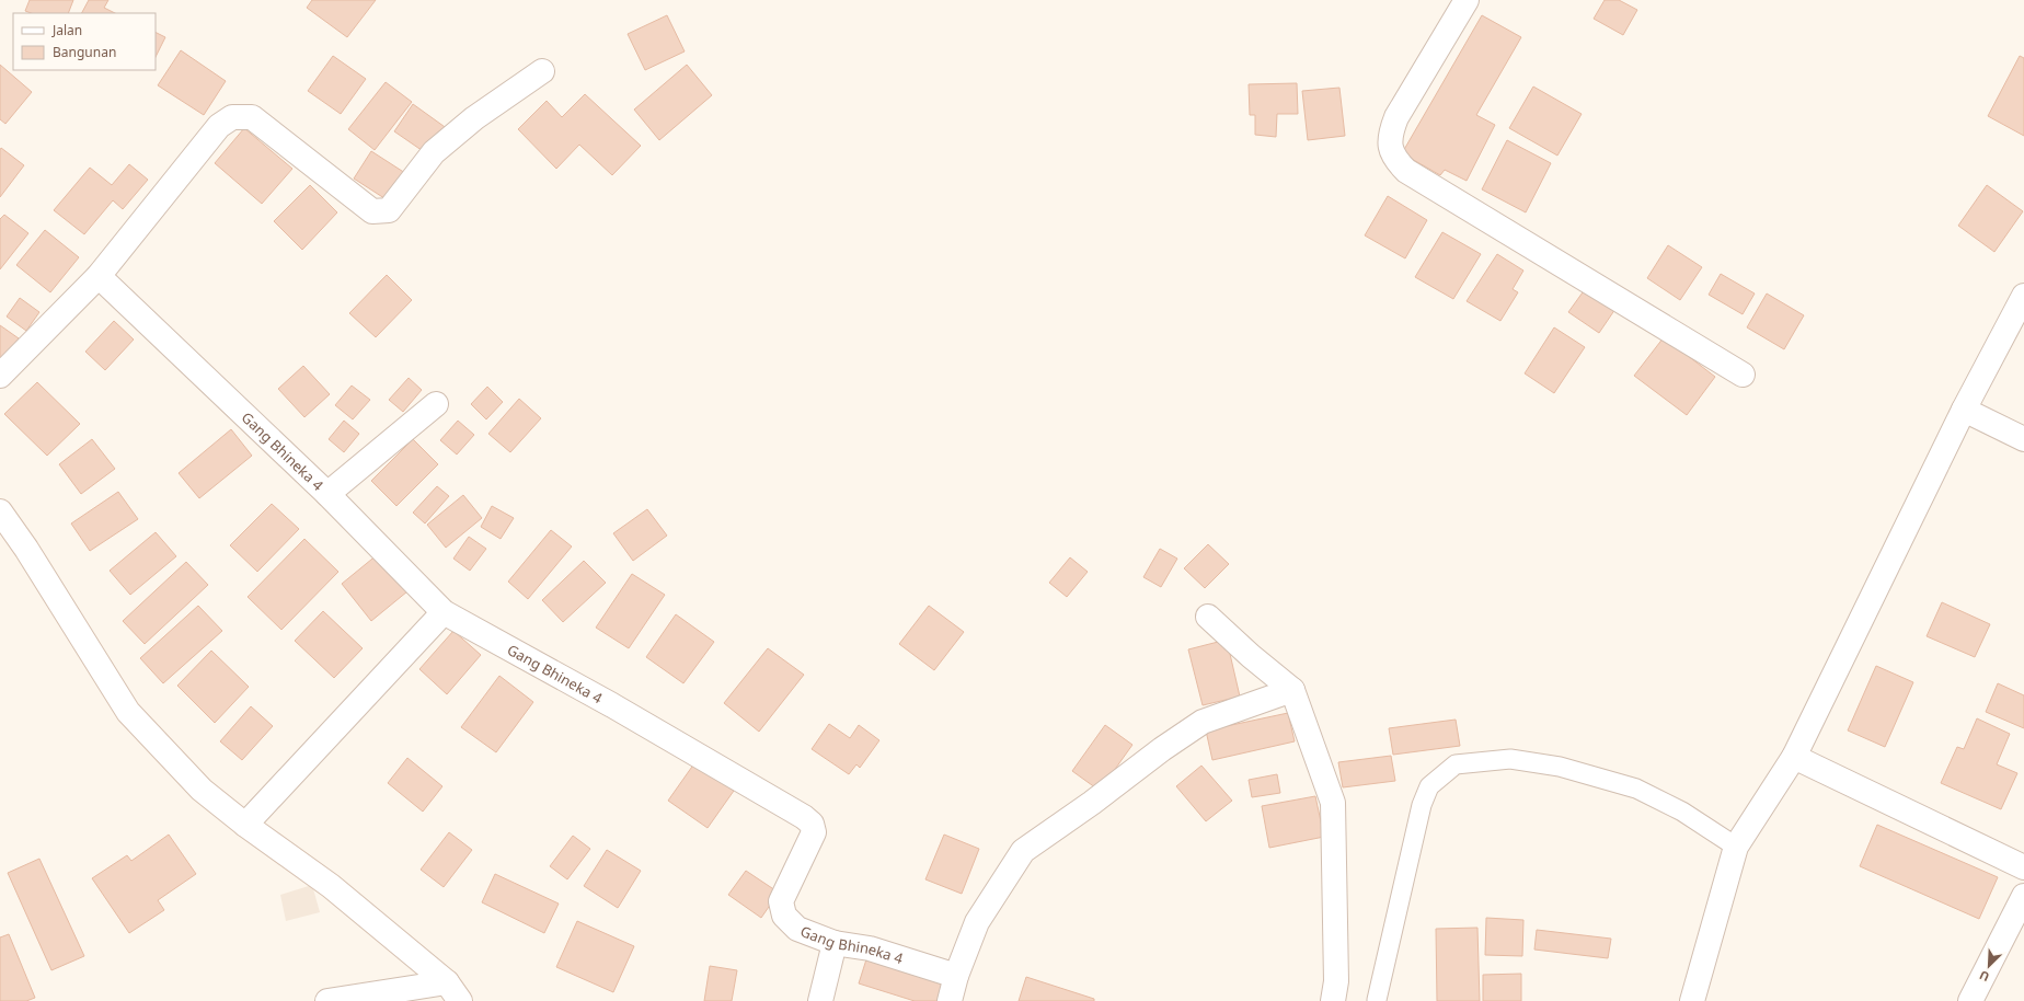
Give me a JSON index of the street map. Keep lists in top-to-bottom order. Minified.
{"streets":{"street":["Gang Bhineka 4"]},"legend":["Jalan","Bangunan"],"north":"bottom left"}
